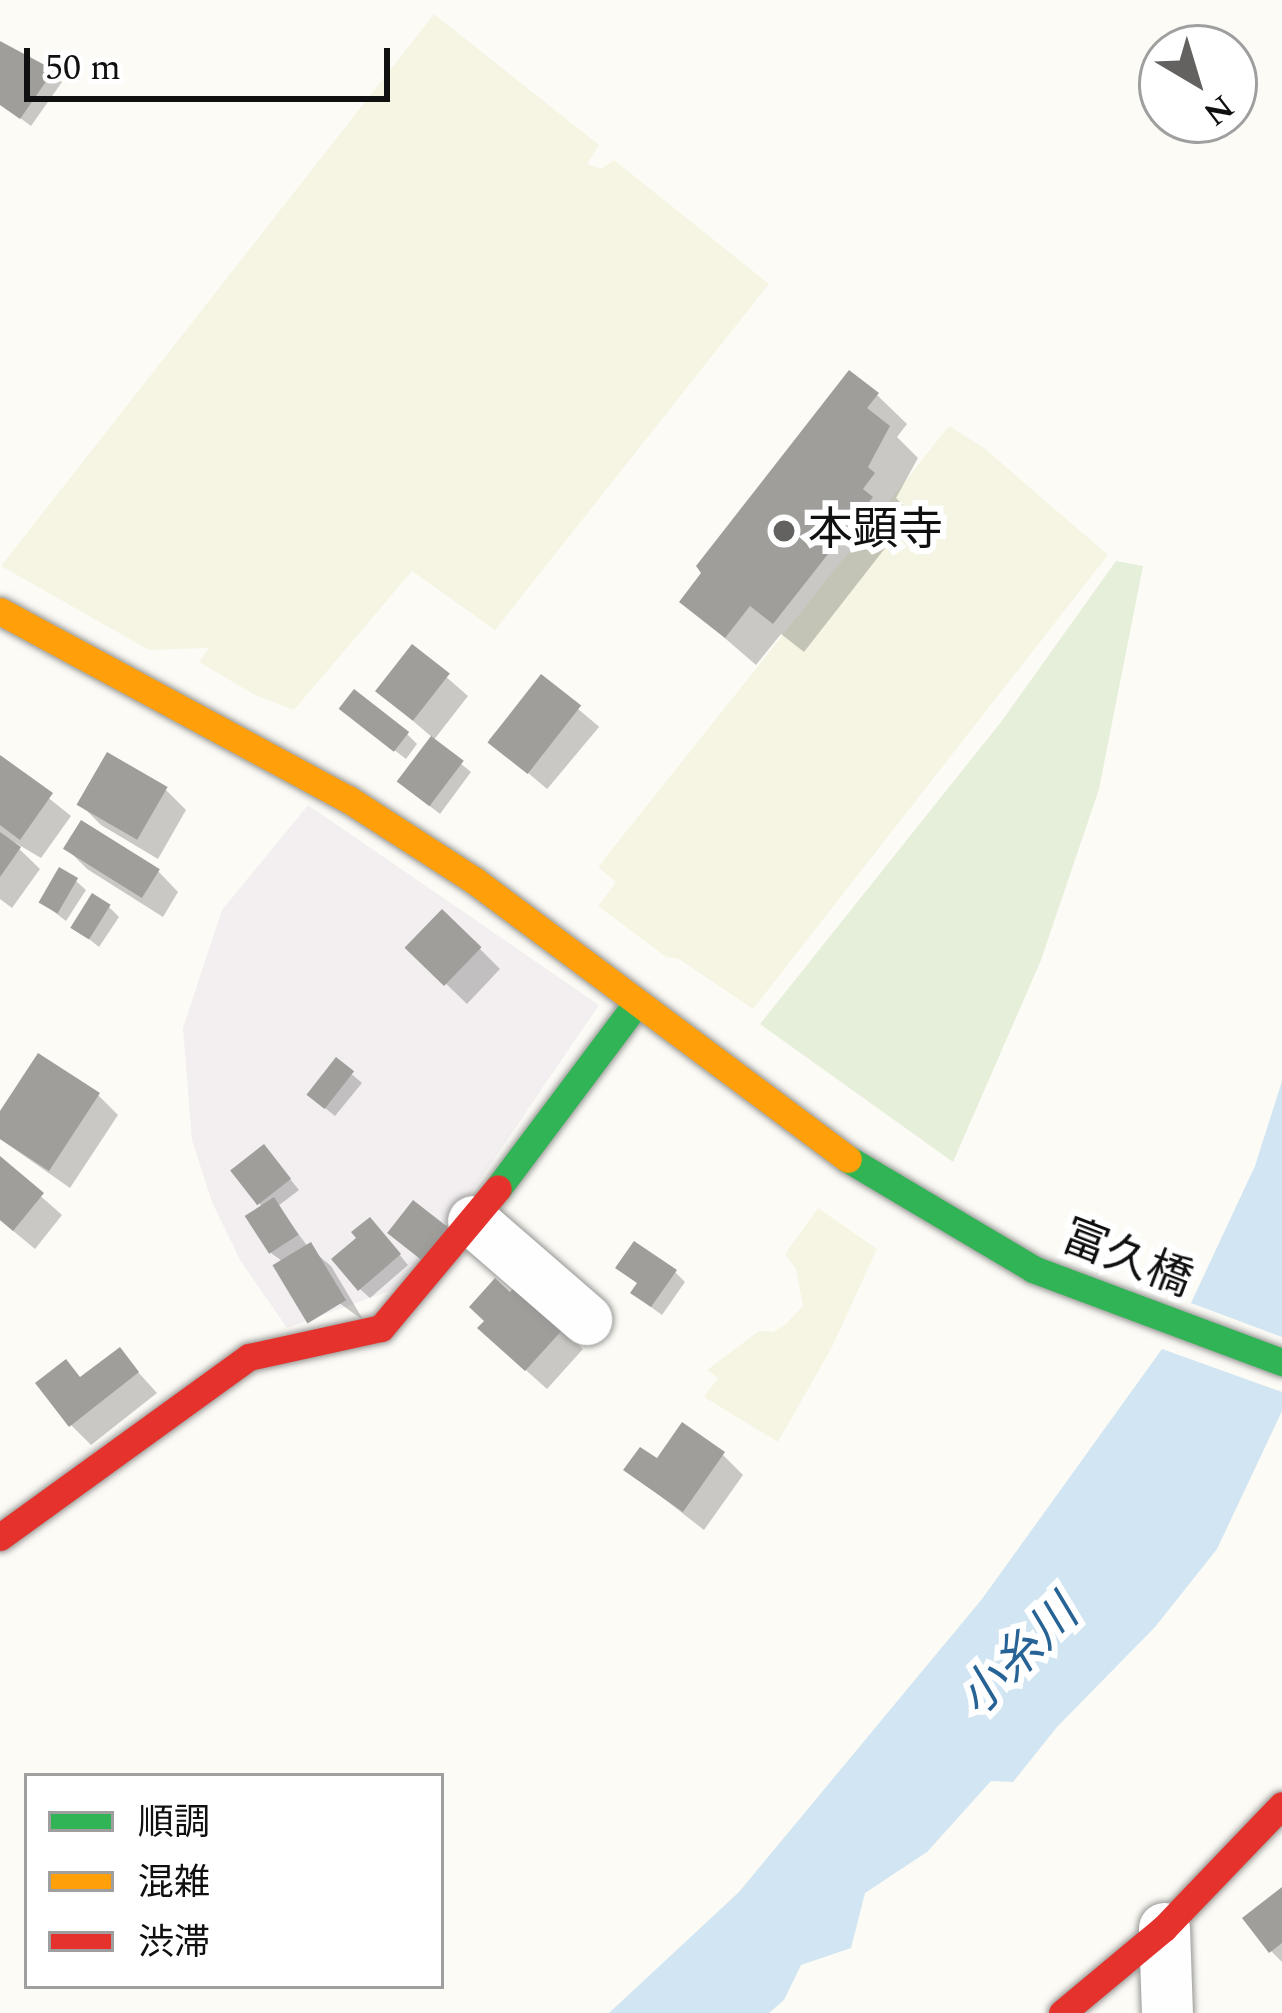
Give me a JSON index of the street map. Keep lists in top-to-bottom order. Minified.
{"streets":{"street":["富久橋"]},"water":["小糸川"],"places":["本顕寺"],"legend":["順調","混雑","渋滞"],"scale_bar":"50 m","north":"bottom right"}
